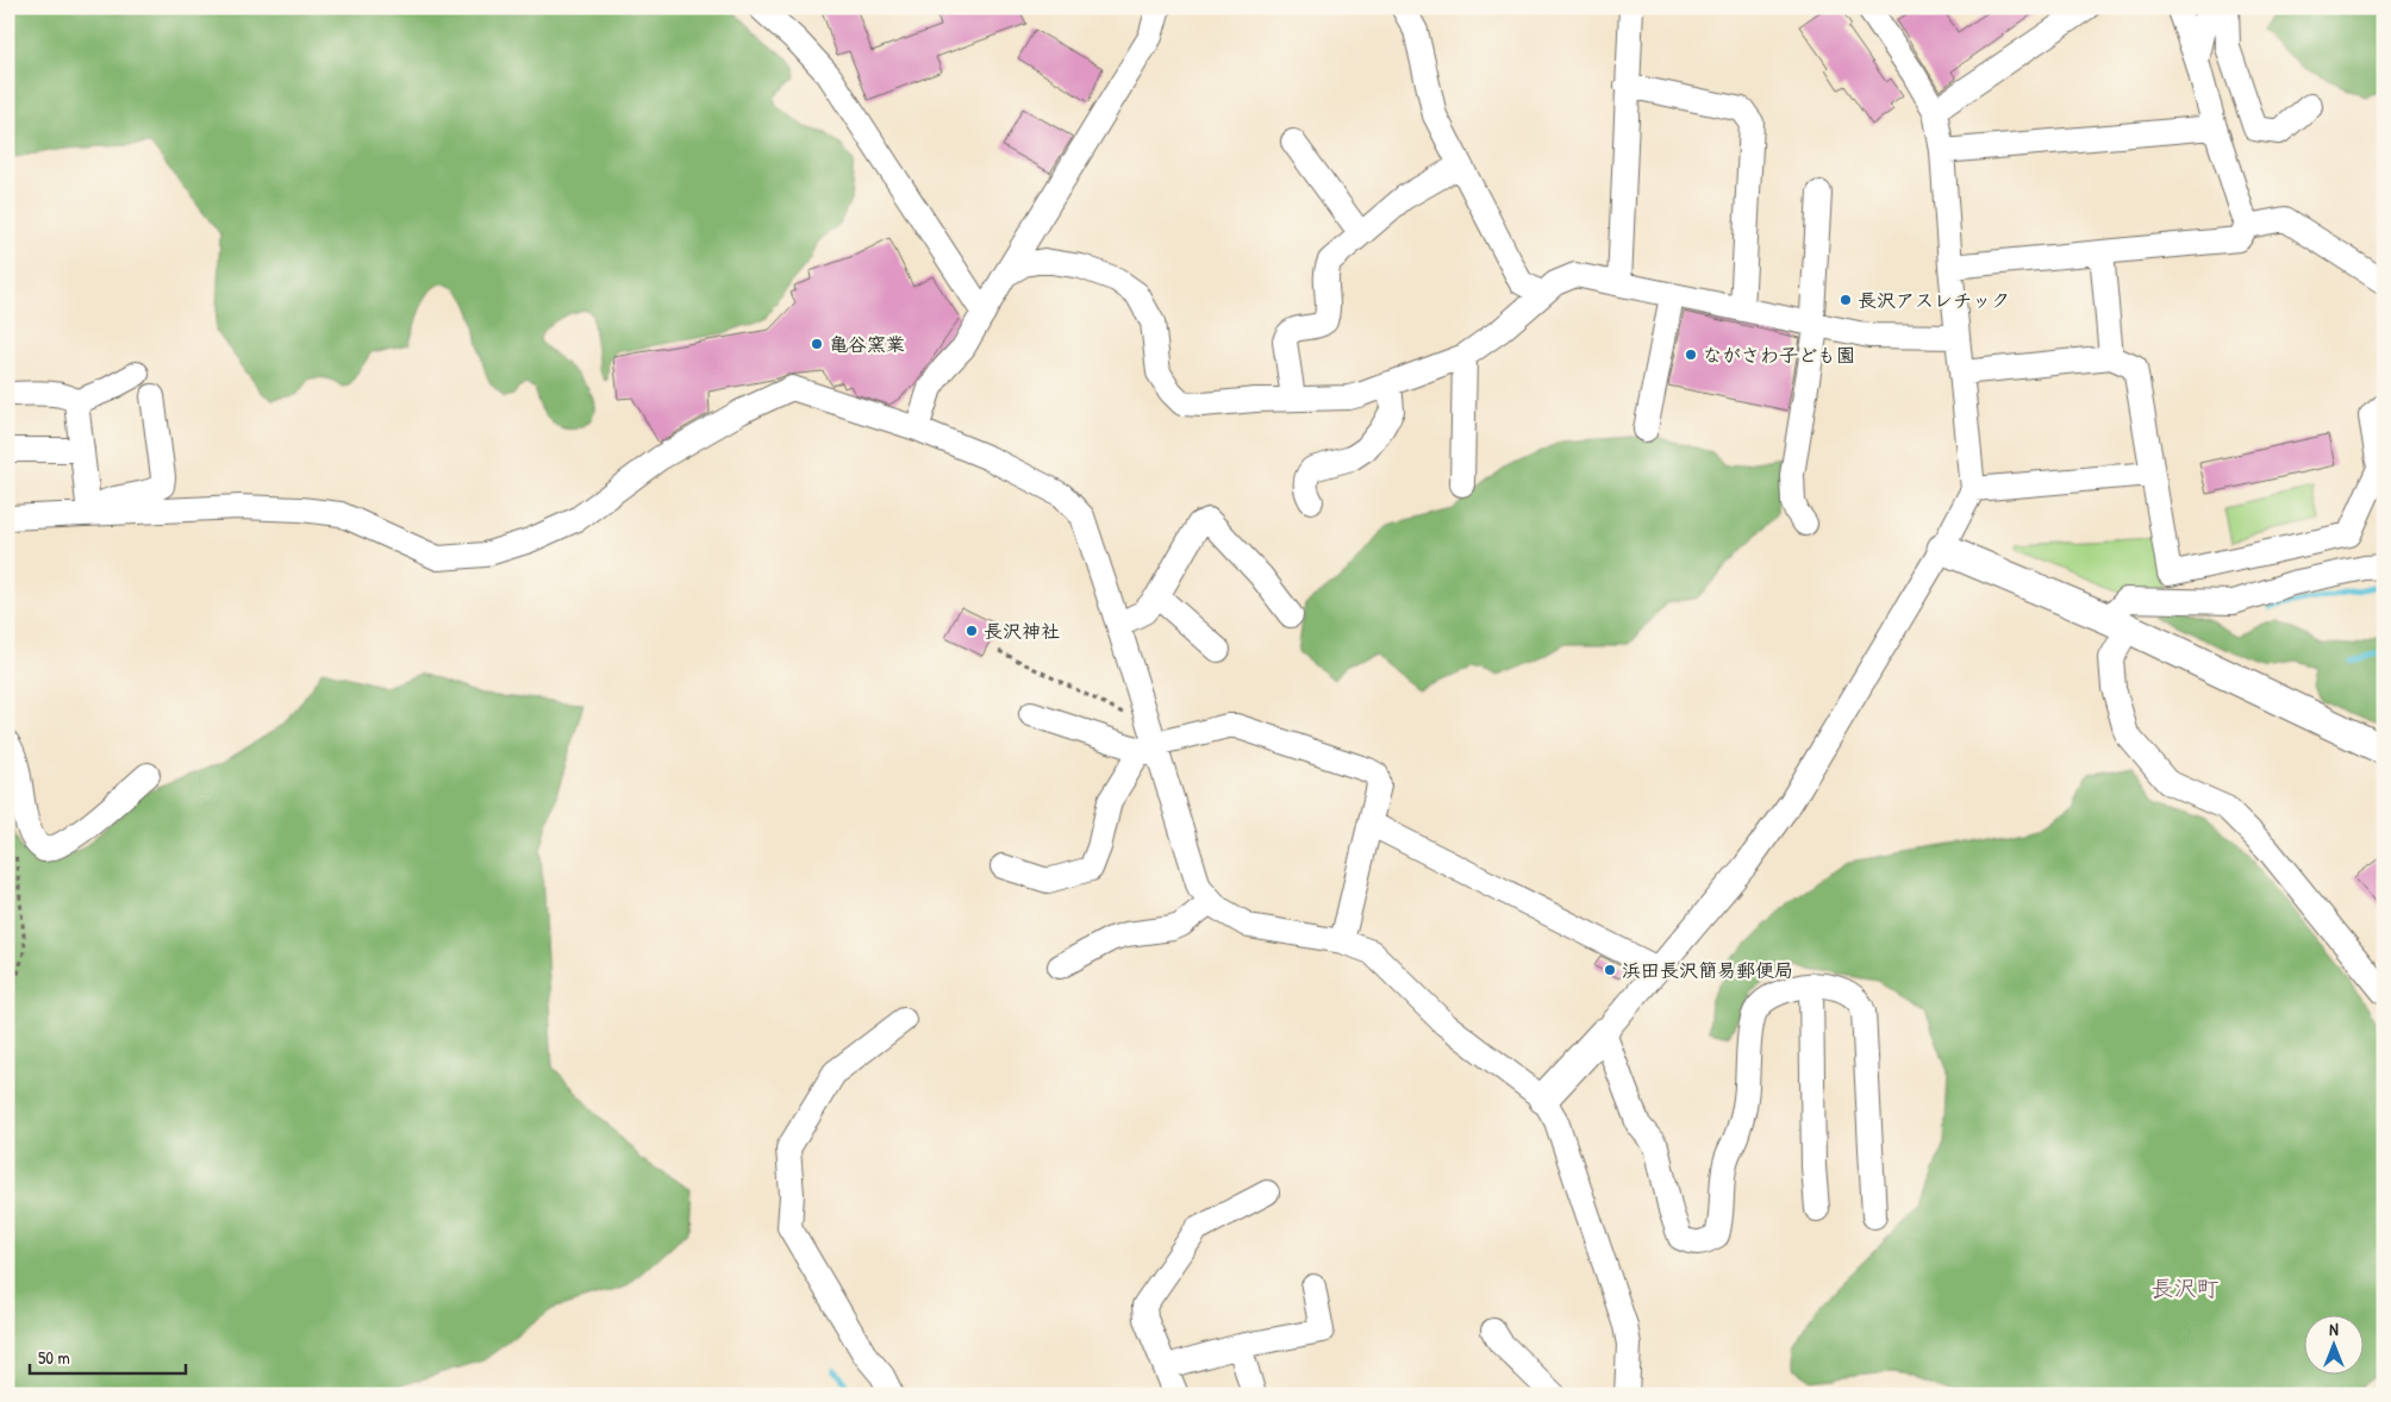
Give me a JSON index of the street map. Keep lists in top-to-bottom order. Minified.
{"districts":["長沢町"],"places":["長沢アスレチック","亀谷窯業","ながさわ子ども園","長沢神社","浜田長沢簡易郵便局"],"scale_bar":"50 m","north":"top"}
